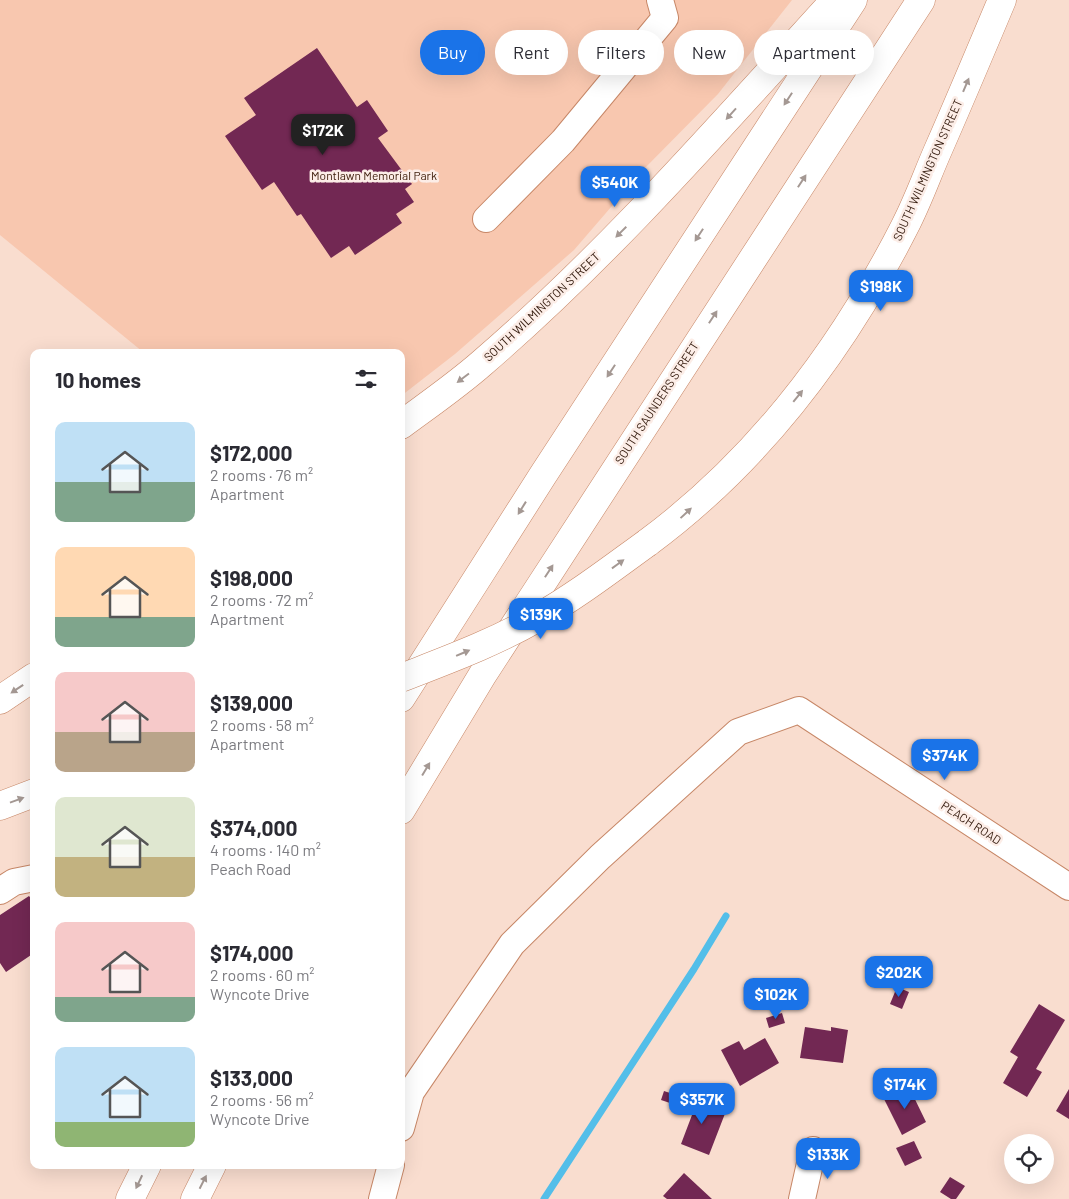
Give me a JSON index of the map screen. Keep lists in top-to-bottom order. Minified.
{"streets":{"main road":["SOUTH WILMINGTON STREET","SOUTH SAUNDERS STREET"],"street":["PEACH ROAD"]},"parks":["Montlawn Memorial Park"],"page":{"chip":["Buy","Rent","Filters","New","Apartment"],"price":["$172K","$540K","$198K","$139K","$374K","$202K","$102K","$174K","$357K","$133K"],"heading":"10 homes","list":[{"name":"$172,000","note":"2 rooms · 76 m² · Apartment"},{"name":"$198,000","note":"2 rooms · 72 m² · Apartment"},{"name":"$139,000","note":"2 rooms · 58 m² · Apartment"},{"name":"$374,000","note":"4 rooms · 140 m² · Peach Road"},{"name":"$174,000","note":"2 rooms · 60 m² · Wyncote Drive"},{"name":"$133,000","note":"2 rooms · 56 m² · Wyncote Drive"}]}}
